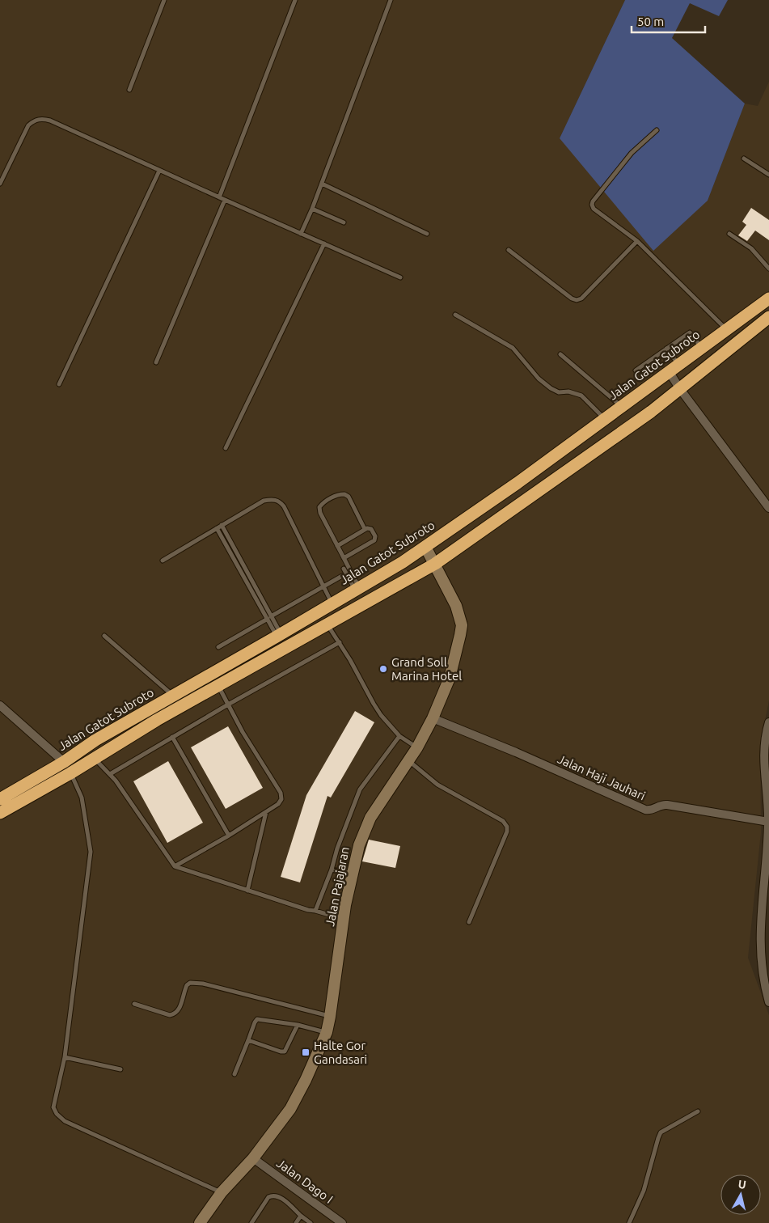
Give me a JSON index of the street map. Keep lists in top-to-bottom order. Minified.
{"streets":{"highway":["Jalan Gatot Subroto"],"main road":["Jalan Pajajaran"],"street":["Jalan Haji Jauhari","Jalan Dago I"]},"crossings":[["Jalan Gatot Subroto","Jalan Pajajaran"],["Jalan Haji Jauhari","Jalan Pajajaran"],["Jalan Pajajaran","Jalan Dago I"]],"places":{"other":["Grand Soll Marina Hotel"],"transit":["Halte Gor Gandasari"]},"scale_bar":"50 m","north":"top"}
